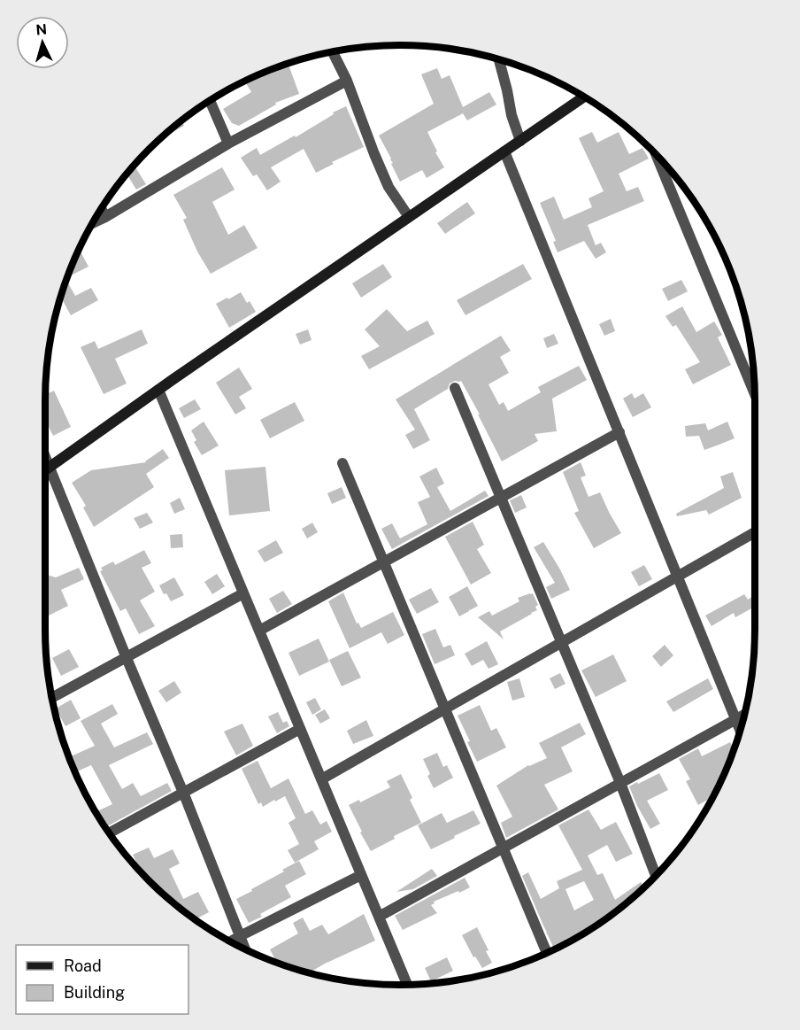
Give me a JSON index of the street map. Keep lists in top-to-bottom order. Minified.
{"legend":["Road","Building"],"north":"top"}
